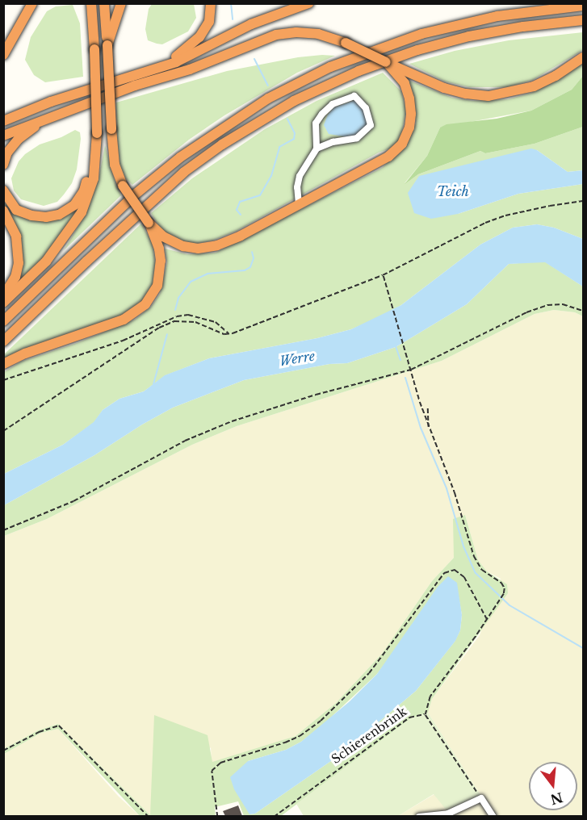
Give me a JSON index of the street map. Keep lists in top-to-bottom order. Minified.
{"streets":{"path":["Schierenbrink"]},"water":["Teich","Werre"],"north":"bottom"}
